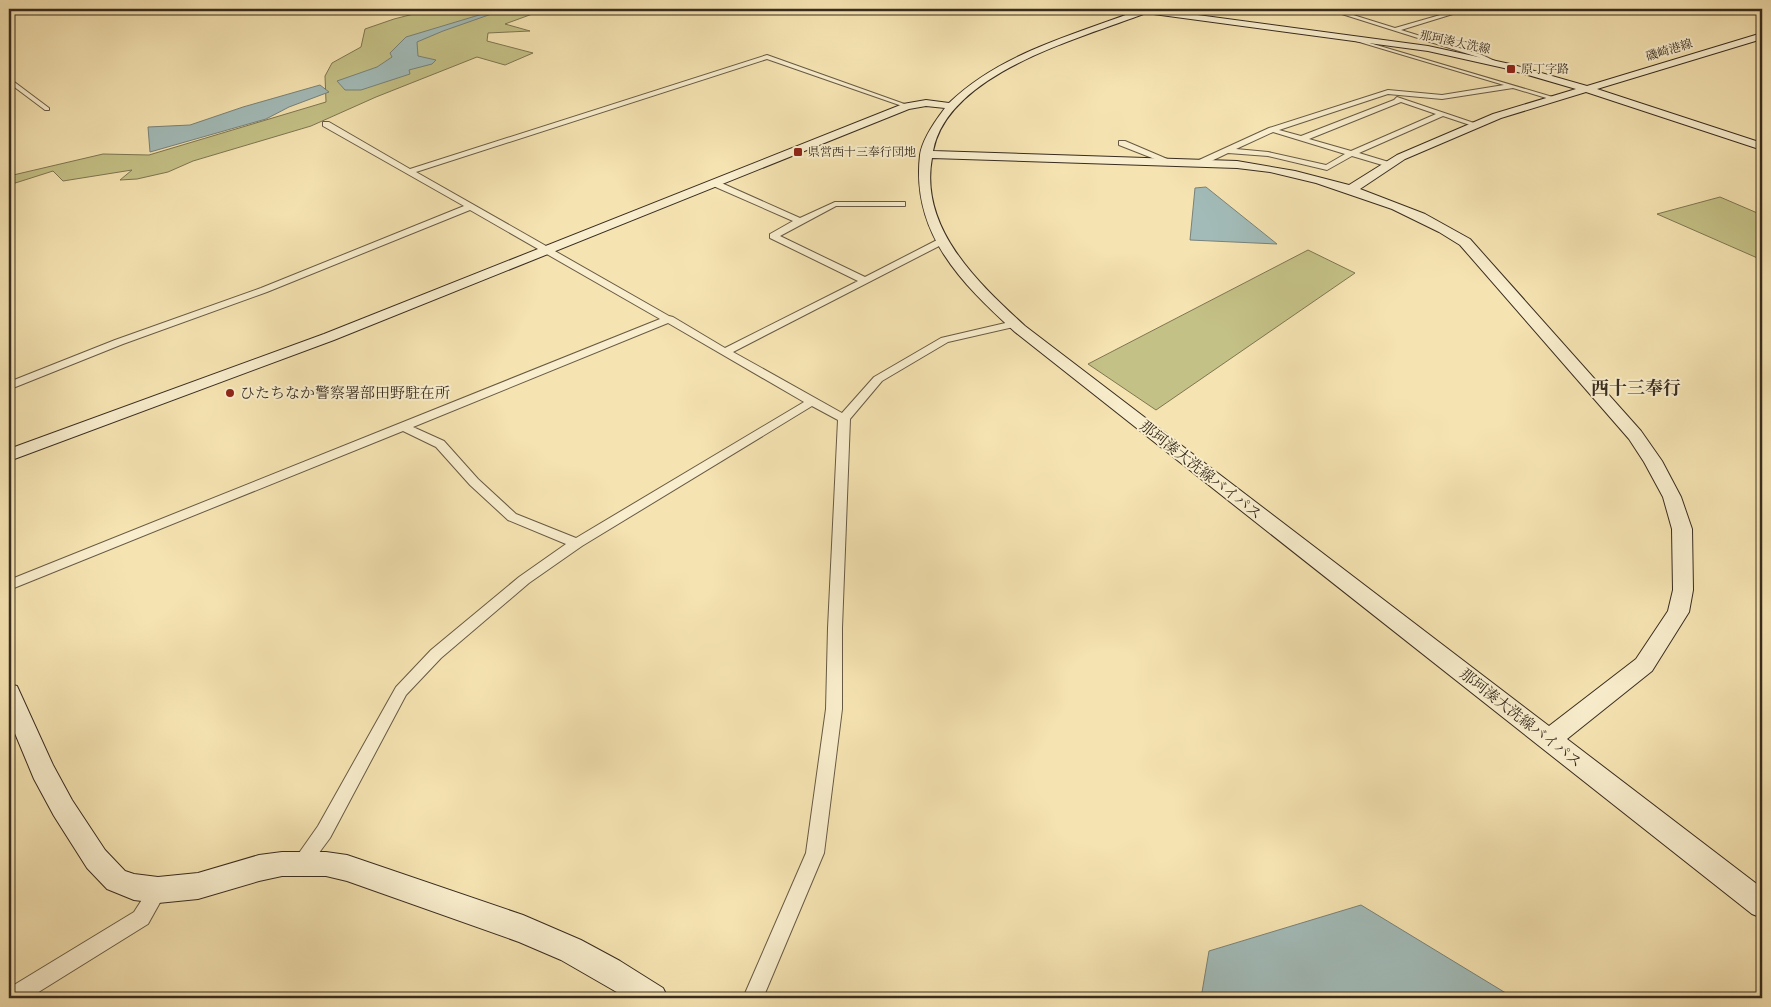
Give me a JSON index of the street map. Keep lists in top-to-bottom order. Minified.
{"streets":{"main road":["那珂湊大洗線バイパス"],"street":["那珂湊大洗線","磯崎港線"]},"crossings":[["那珂湊大洗線","磯崎港線"],["那珂湊大洗線","那珂湊大洗線バイパス"]],"districts":["西十三奉行"],"places":{"transit":["原丁字路","県営西十三奉行団地"],"other":["ひたちなか警察署部田野駐在所"]}}
